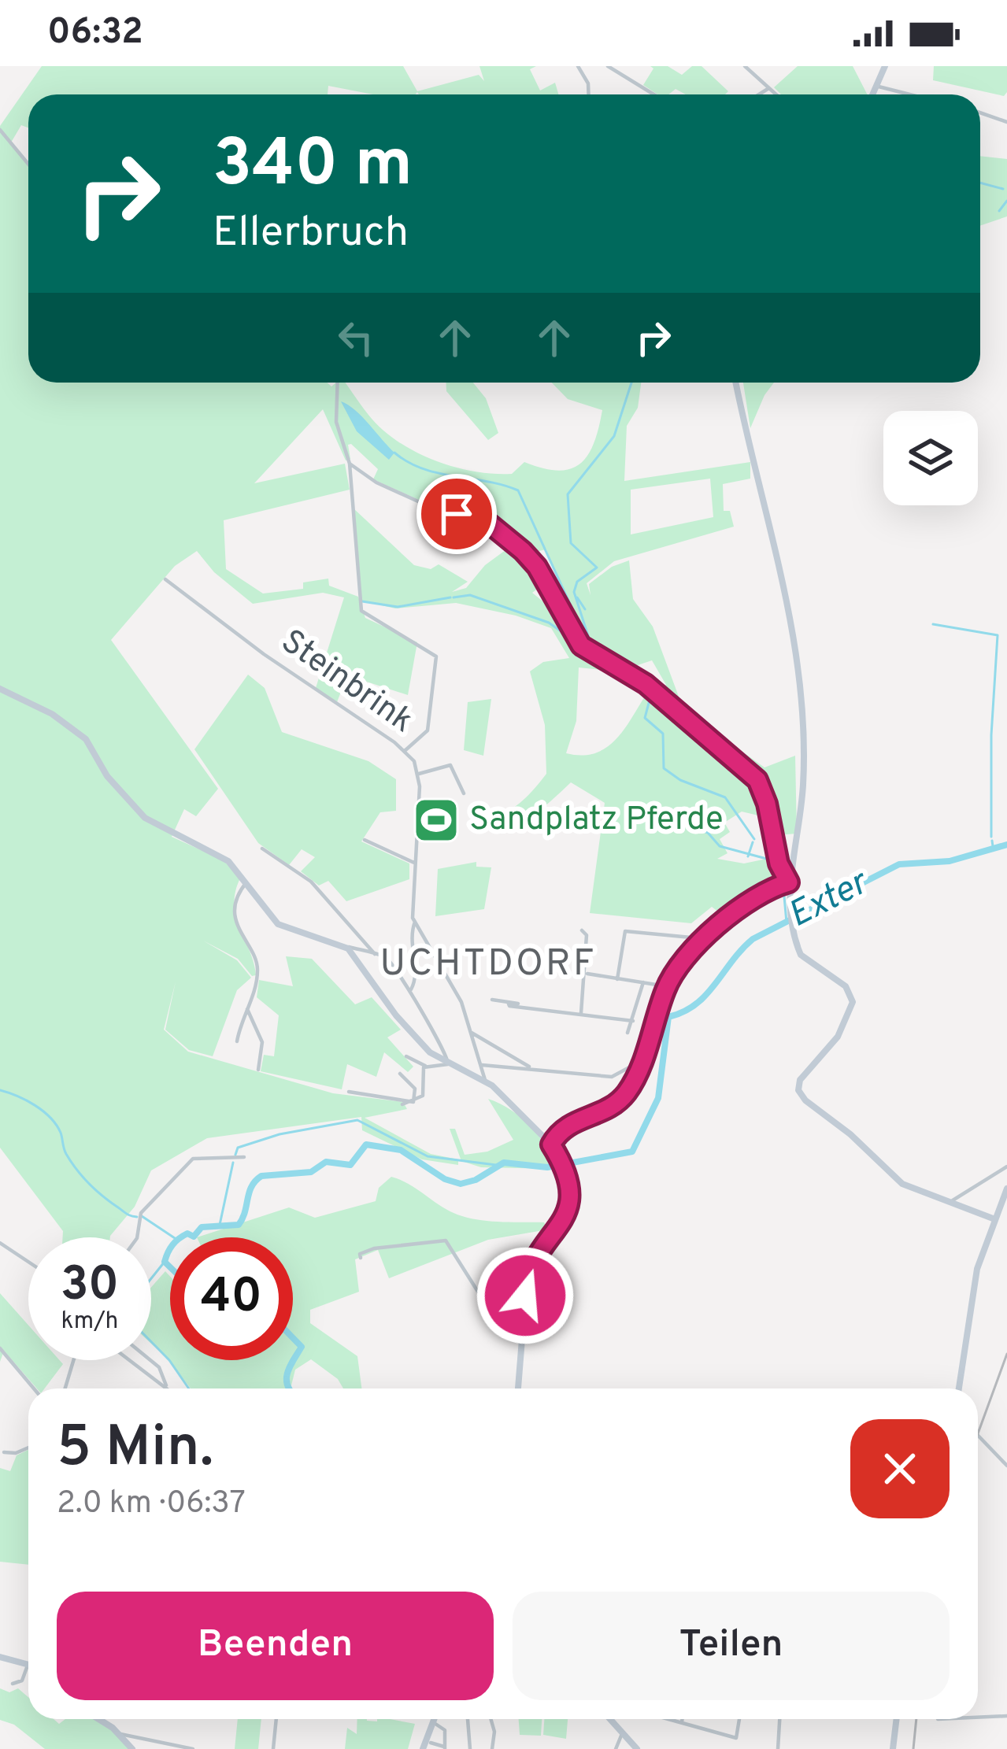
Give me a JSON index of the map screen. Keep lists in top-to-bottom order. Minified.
{"streets":{"street":["Steinbrink"]},"districts":["UCHTDORF"],"water":["Exter"],"places":{"sports":["Sandplatz Pferde"]},"page":{"status":"06:32","turn":["340 m","Ellerbruch"],"speed":"30 km/h","limit":"40","heading":["5 Min.","2.0 km · 06:37"],"buttons":["Beenden","Teilen"]}}
